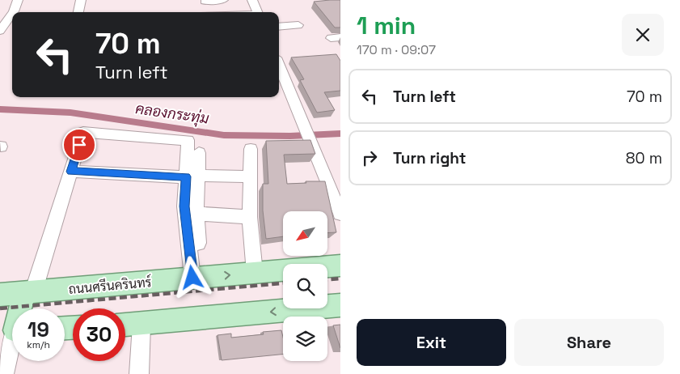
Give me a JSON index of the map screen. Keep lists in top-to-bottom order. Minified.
{"streets":{"main road":["ถนนศรีนครินทร์"]},"water":["คลองกระทุ่ม"],"north":"bottom left","page":{"heading":["1 min","170 m · 09:07"],"turn":["70 m","Turn left"],"list":[{"name":"Turn left","value":"70 m"},{"name":"Turn right","value":"80 m"}],"speed":"19 km/h","limit":"30","buttons":["Exit","Share"]}}
